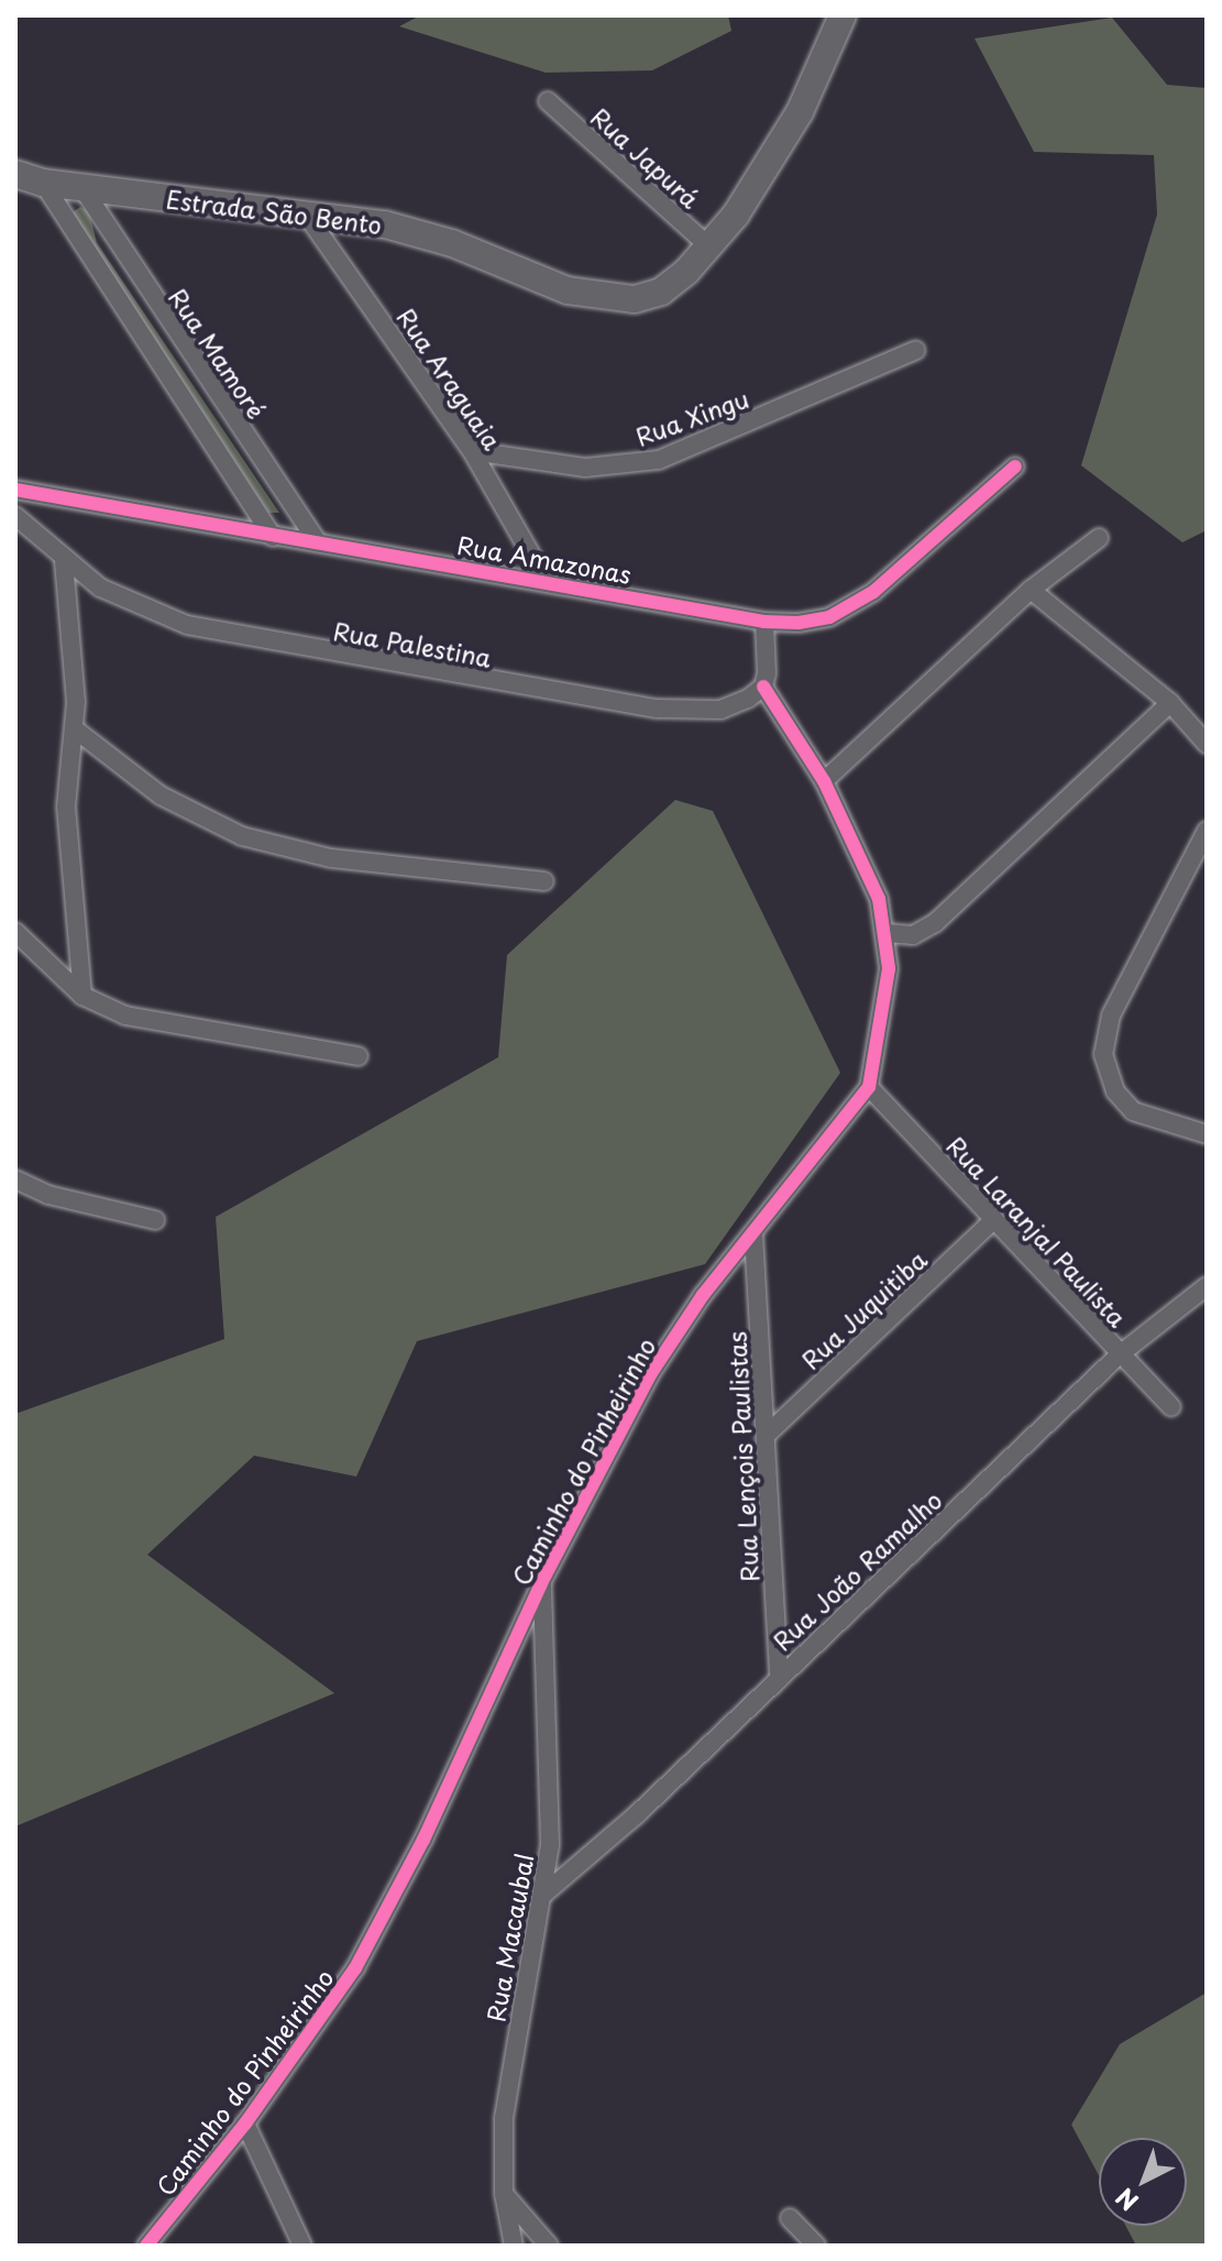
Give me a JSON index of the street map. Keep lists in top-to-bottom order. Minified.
{"streets":{"street":["Rua Japurá","Estrada São Bento","Rua Mamoré","Rua Araguaia","Rua Xingu","Rua Amazonas","Rua Palestina","Rua Laranjal Paulista","Rua Juquitiba","Rua Lençois Paulistas","Caminho do Pinheirinho","Rua João Ramalho","Rua Macaubal"]},"crossings":[["Rua Japurá","Estrada São Bento"],["Estrada São Bento","Rua Mamoré"],["Estrada São Bento","Rua Araguaia"],["Rua Mamoré","Rua Amazonas"],["Rua Araguaia","Rua Xingu"],["Rua Araguaia","Rua Amazonas"],["Rua Palestina","Caminho do Pinheirinho"],["Rua Laranjal Paulista","Rua Juquitiba"],["Rua Laranjal Paulista","Caminho do Pinheirinho"],["Rua Laranjal Paulista","Rua João Ramalho"],["Rua Juquitiba","Rua Lençois Paulistas"],["Rua Lençois Paulistas","Caminho do Pinheirinho"],["Rua Lençois Paulistas","Rua João Ramalho"],["Caminho do Pinheirinho","Rua Macaubal"],["Rua João Ramalho","Rua Macaubal"]],"north":"bottom left"}
